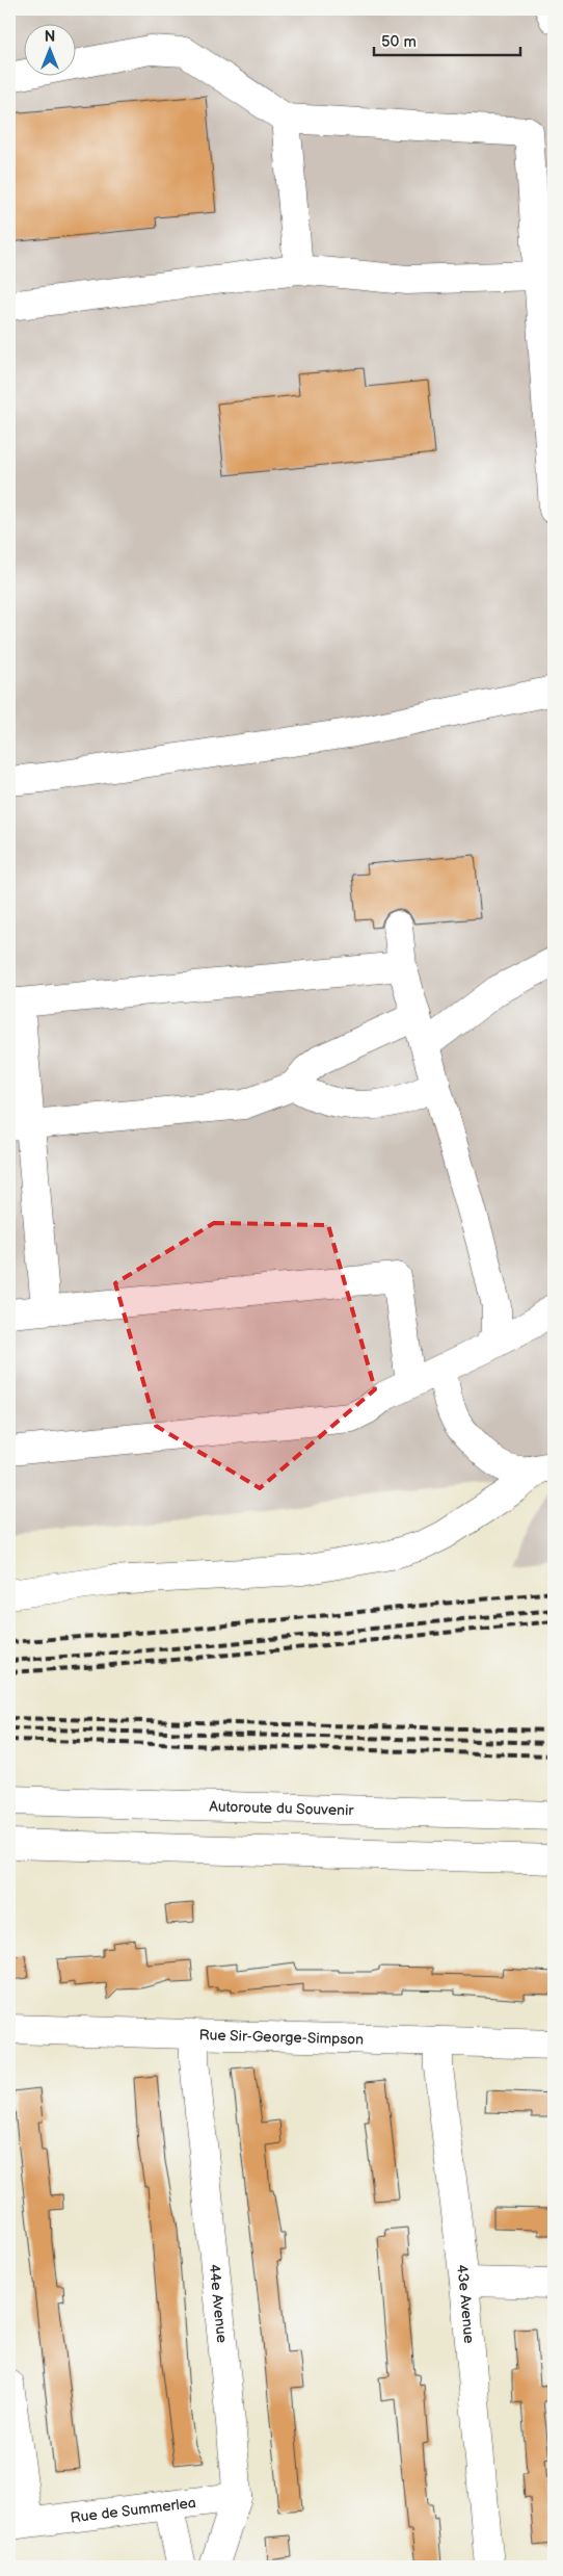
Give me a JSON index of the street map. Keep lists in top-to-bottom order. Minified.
{"streets":{"main road":["Autoroute du Souvenir","Rue Sir-George-Simpson","44e Avenue","43e Avenue","Rue de Summerlea"]},"crossings":[["Rue Sir-George-Simpson","44e Avenue"],["Rue Sir-George-Simpson","43e Avenue"],["44e Avenue","Rue de Summerlea"]],"scale_bar":"50 m","north":"top"}
